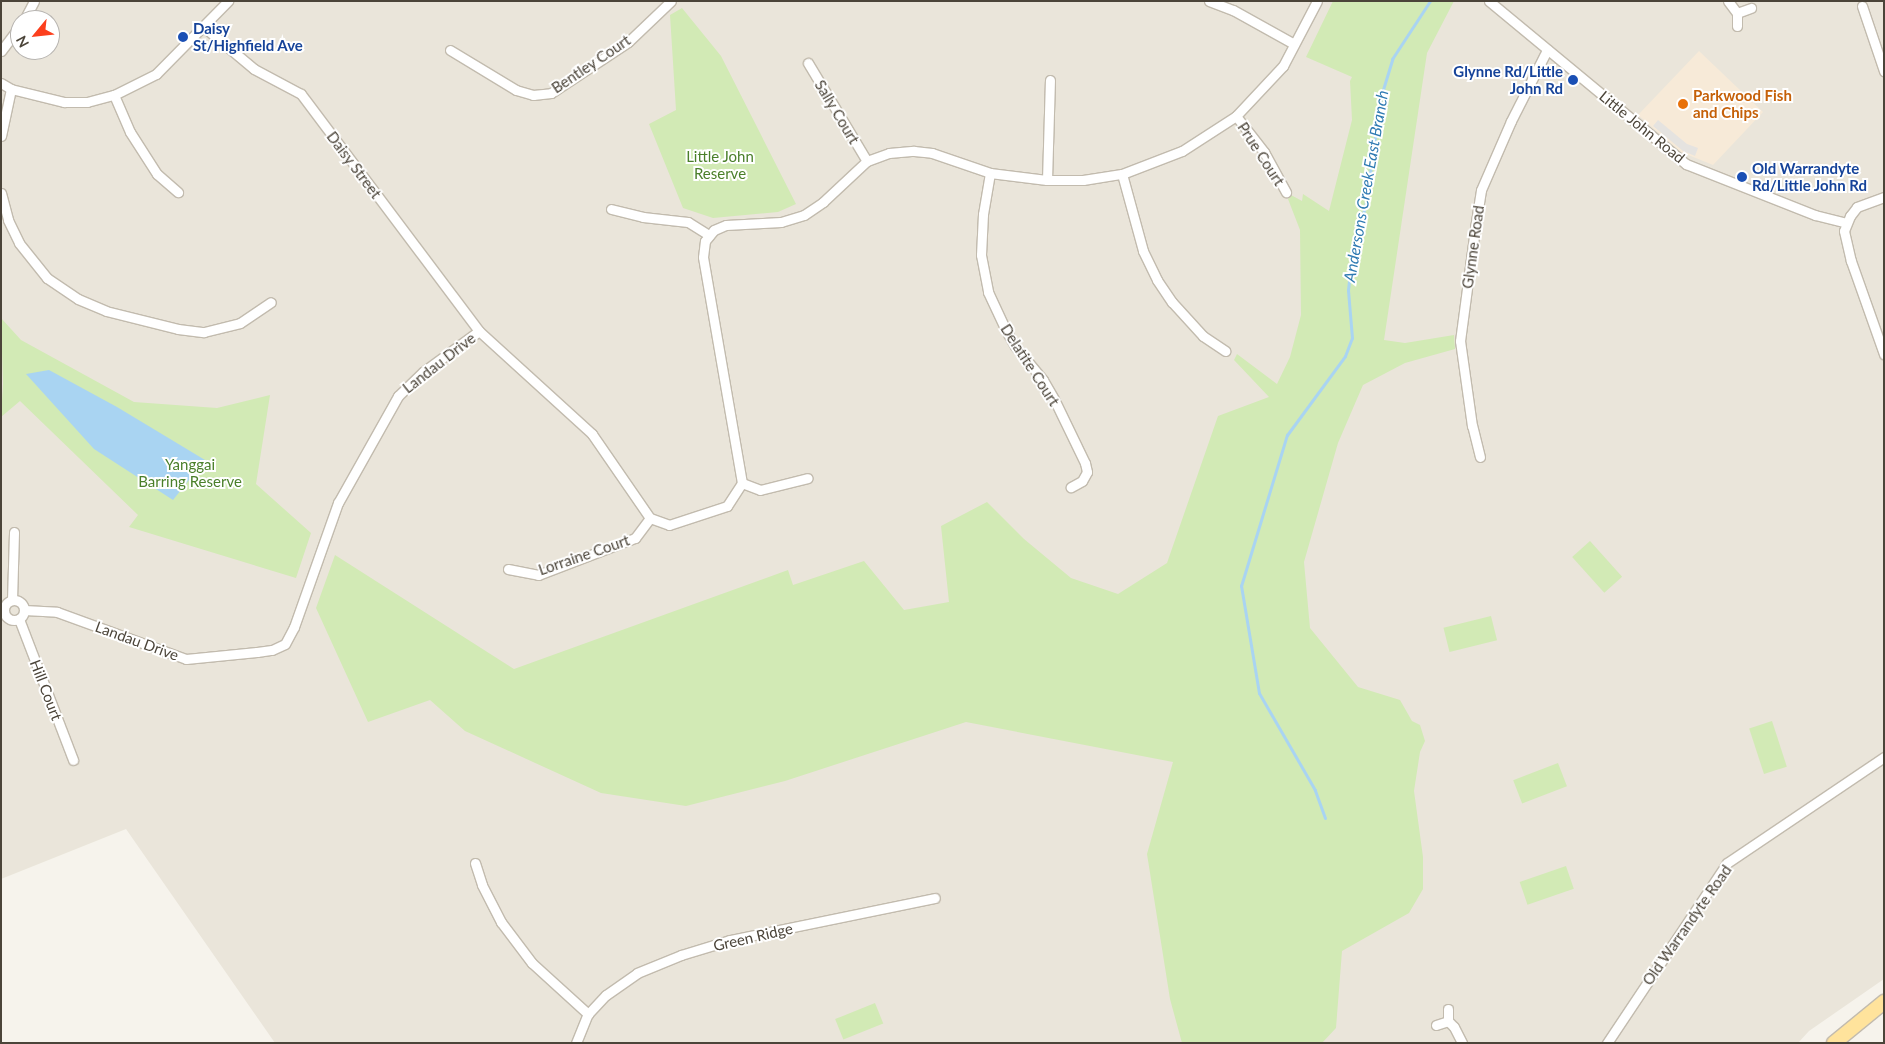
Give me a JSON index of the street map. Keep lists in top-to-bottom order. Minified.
{"streets":{"street":["Bentley Court","Sally Court","Little John Road","Prue Court","Daisy Street","Glynne Road","Landau Drive","Delatite Court","Lorraine Court","Hill Court","Old Warrandyte Road","Green Ridge"]},"crossings":[["Little John Road","Glynne Road"],["Daisy Street","Landau Drive"],["Landau Drive","Lorraine Court"],["Landau Drive","Hill Court"]],"water":["Andersons Creek East Branch"],"parks":["Little John Reserve","Yanggai Barring Reserve"],"places":["Daisy St/Highfield Ave","Glynne Rd/Little John Rd","Parkwood Fish and Chips","Old Warrandyte Rd/Little John Rd"],"north":"bottom left"}
